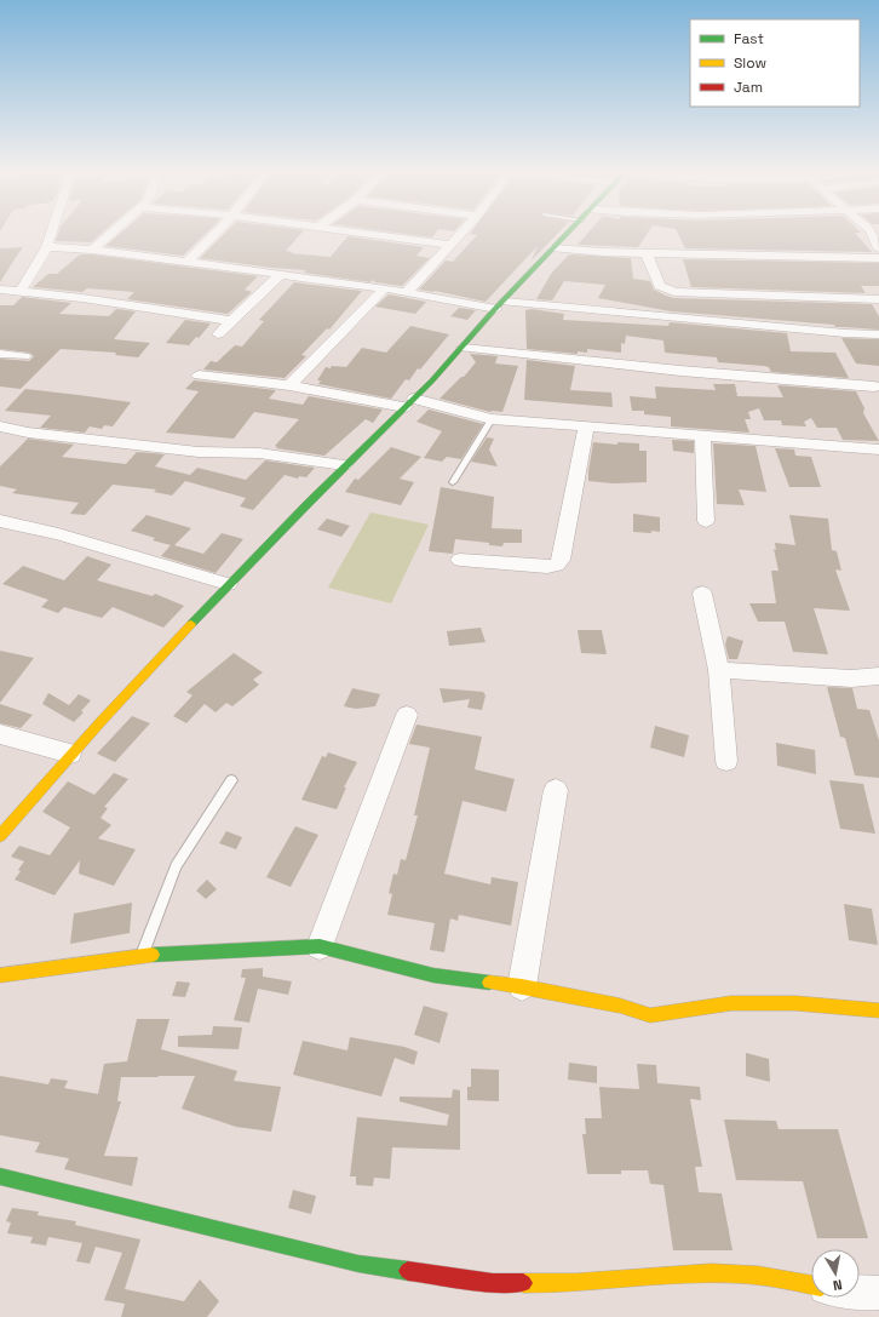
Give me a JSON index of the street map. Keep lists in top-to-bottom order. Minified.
{"legend":["Fast","Slow","Jam"],"north":"bottom"}
